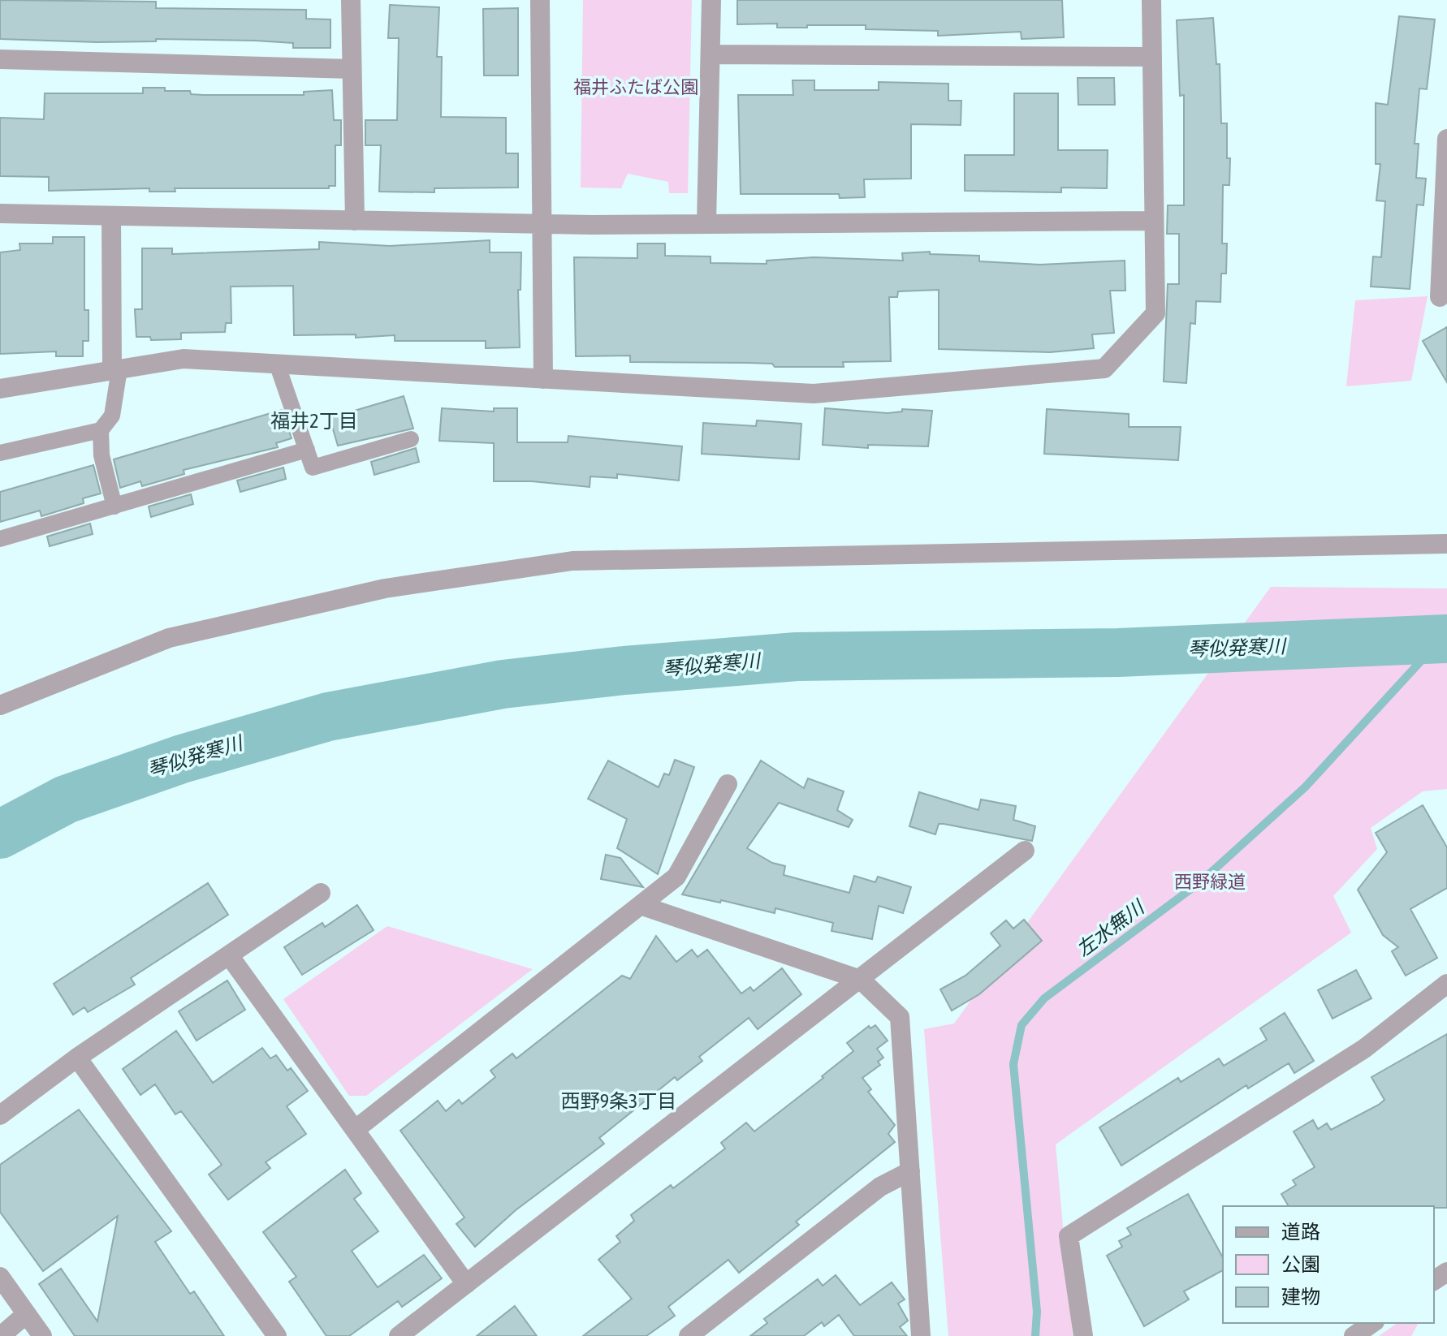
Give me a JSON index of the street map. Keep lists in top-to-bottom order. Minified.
{"districts":["福井2丁目","西野9条3丁目"],"water":["琴似発寒川","左水無川"],"parks":["福井ふたば公園","西野緑道"],"legend":["道路","公園","建物"]}
